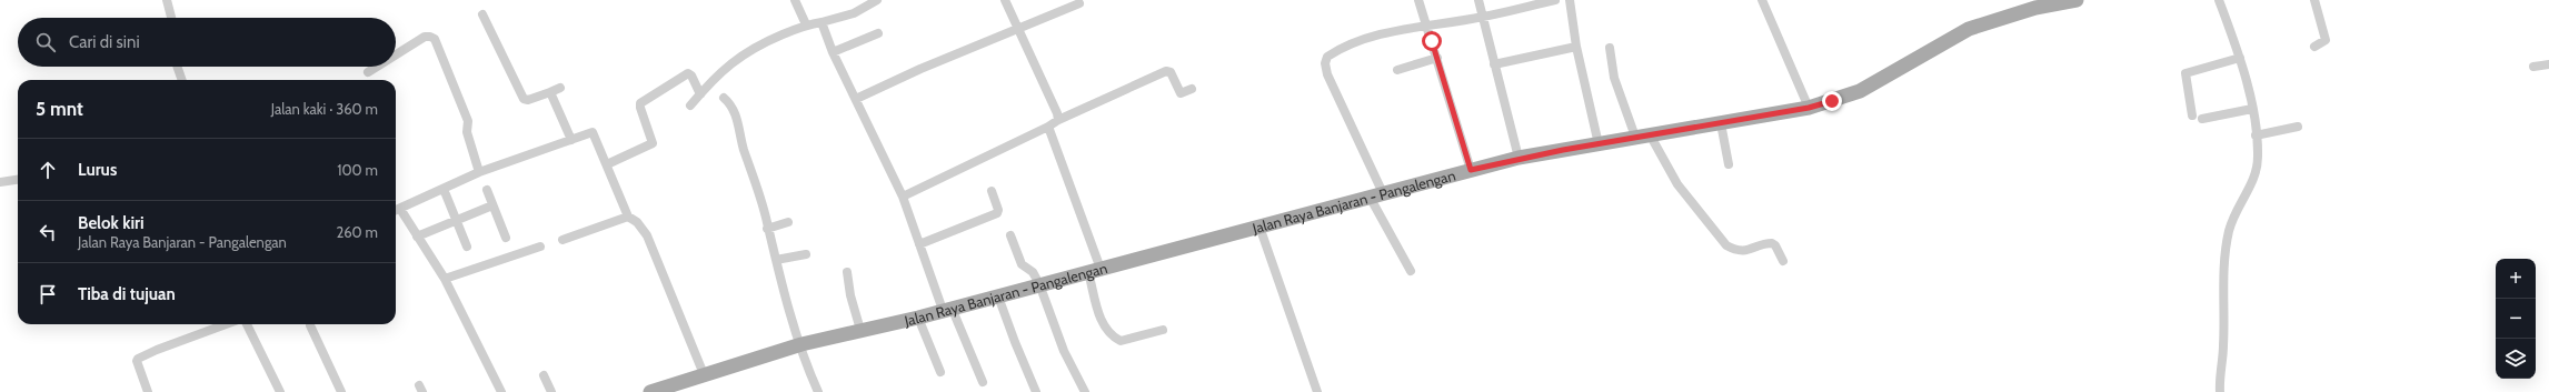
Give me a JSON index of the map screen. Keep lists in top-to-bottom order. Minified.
{"streets":{"main road":["Jalan Raya Banjaran - Pangalengan"]},"page":{"search":"Cari di sini","heading":["5 mnt","Jalan kaki · 360 m"],"list":[["Lurus","100 m"],["Belok kiri","Jalan Raya Banjaran - Pangalengan","260 m"],"Tiba di tujuan"],"map_buttons":["+","−"]}}
